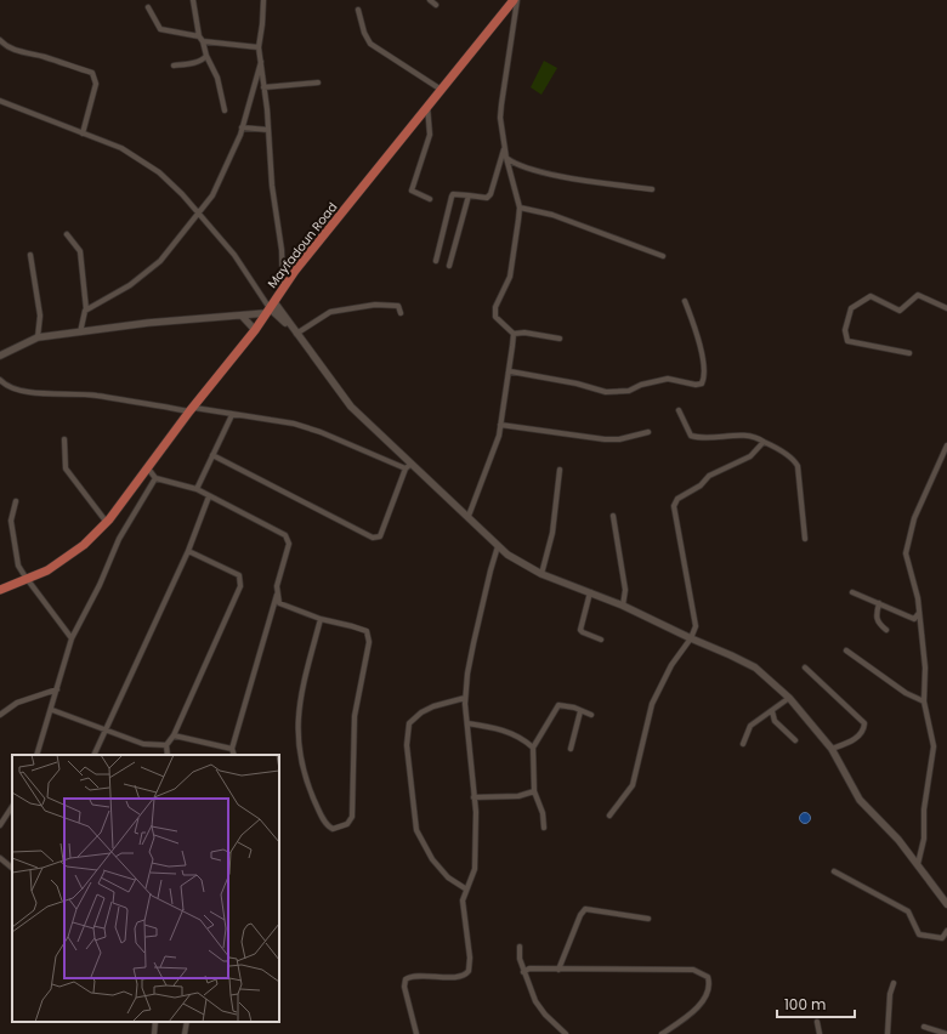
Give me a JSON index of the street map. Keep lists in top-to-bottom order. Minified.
{"streets":{"main road":["Mayfadoun Road"]},"scale_bar":"100 m"}
